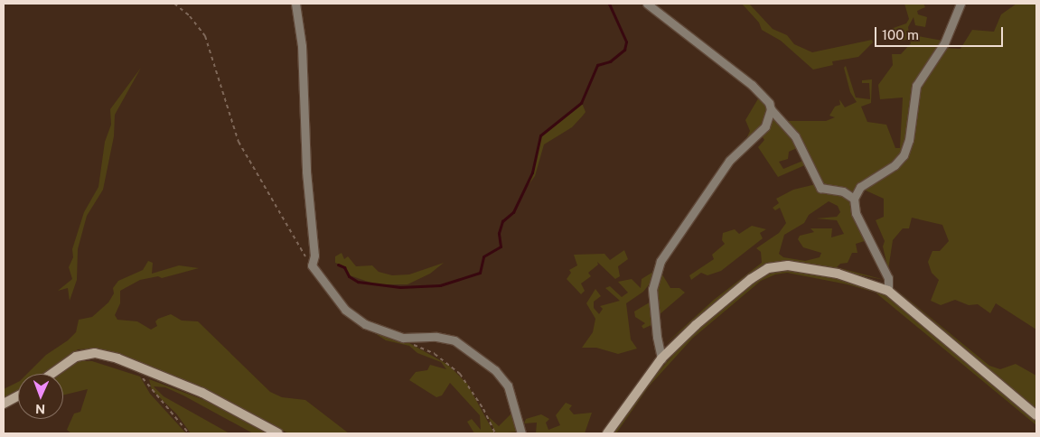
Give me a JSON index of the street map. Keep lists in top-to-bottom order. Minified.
{"scale_bar":"100 m","north":"bottom"}
